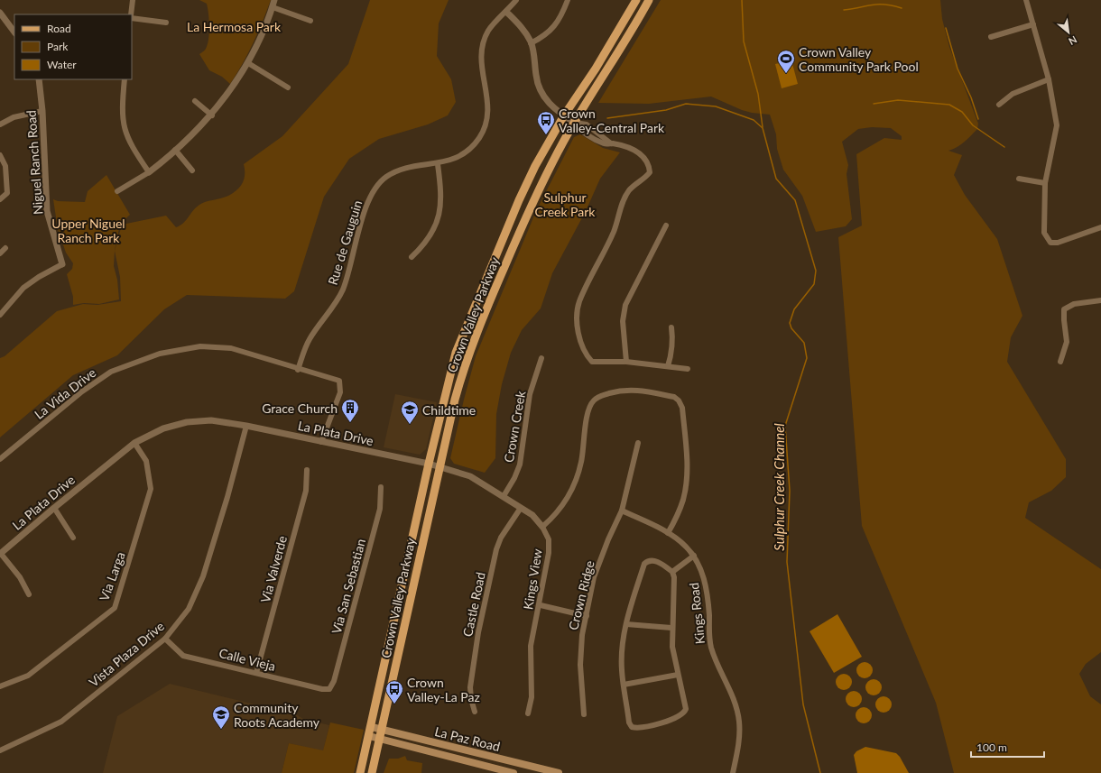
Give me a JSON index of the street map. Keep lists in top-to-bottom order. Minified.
{"streets":{"main road":["Crown Valley Parkway","La Paz Road"],"street":["Niguel Ranch Road","Rue de Gauguin","La Vida Drive","Crown Creek","La Plata Drive","Via Valverde","Via Larga","Kings View","Via San Sebastian","Crown Ridge","Castle Road","Kings Road","Vista Plaza Drive","Calle Vieja"]},"crossings":[["Rue de Gauguin","La Vida Drive"],["Crown Valley Parkway","La Plata Drive"],["Crown Valley Parkway","La Paz Road"],["La Vida Drive","La Plata Drive"],["Crown Creek","La Plata Drive"],["La Plata Drive","Via Larga"],["La Plata Drive","Kings View"],["La Plata Drive","Castle Road"],["La Plata Drive","Vista Plaza Drive"],["Via Valverde","Calle Vieja"],["Via San Sebastian","Calle Vieja"],["Crown Ridge","Kings Road"],["Vista Plaza Drive","Calle Vieja"]],"water":["Sulphur Creek Channel"],"parks":["La Hermosa Park","Sulphur Creek Park","Upper Niguel Ranch Park"],"places":{"sports":["Crown Valley Community Park Pool"],"bus stop":["Crown Valley-Central Park","Crown Valley-La Paz"],"building":["Grace Church"],"school or university":["Childtime","Community Roots Academy"]},"legend":["Road","Park","Water"],"scale_bar":"100 m","north":"bottom right"}
